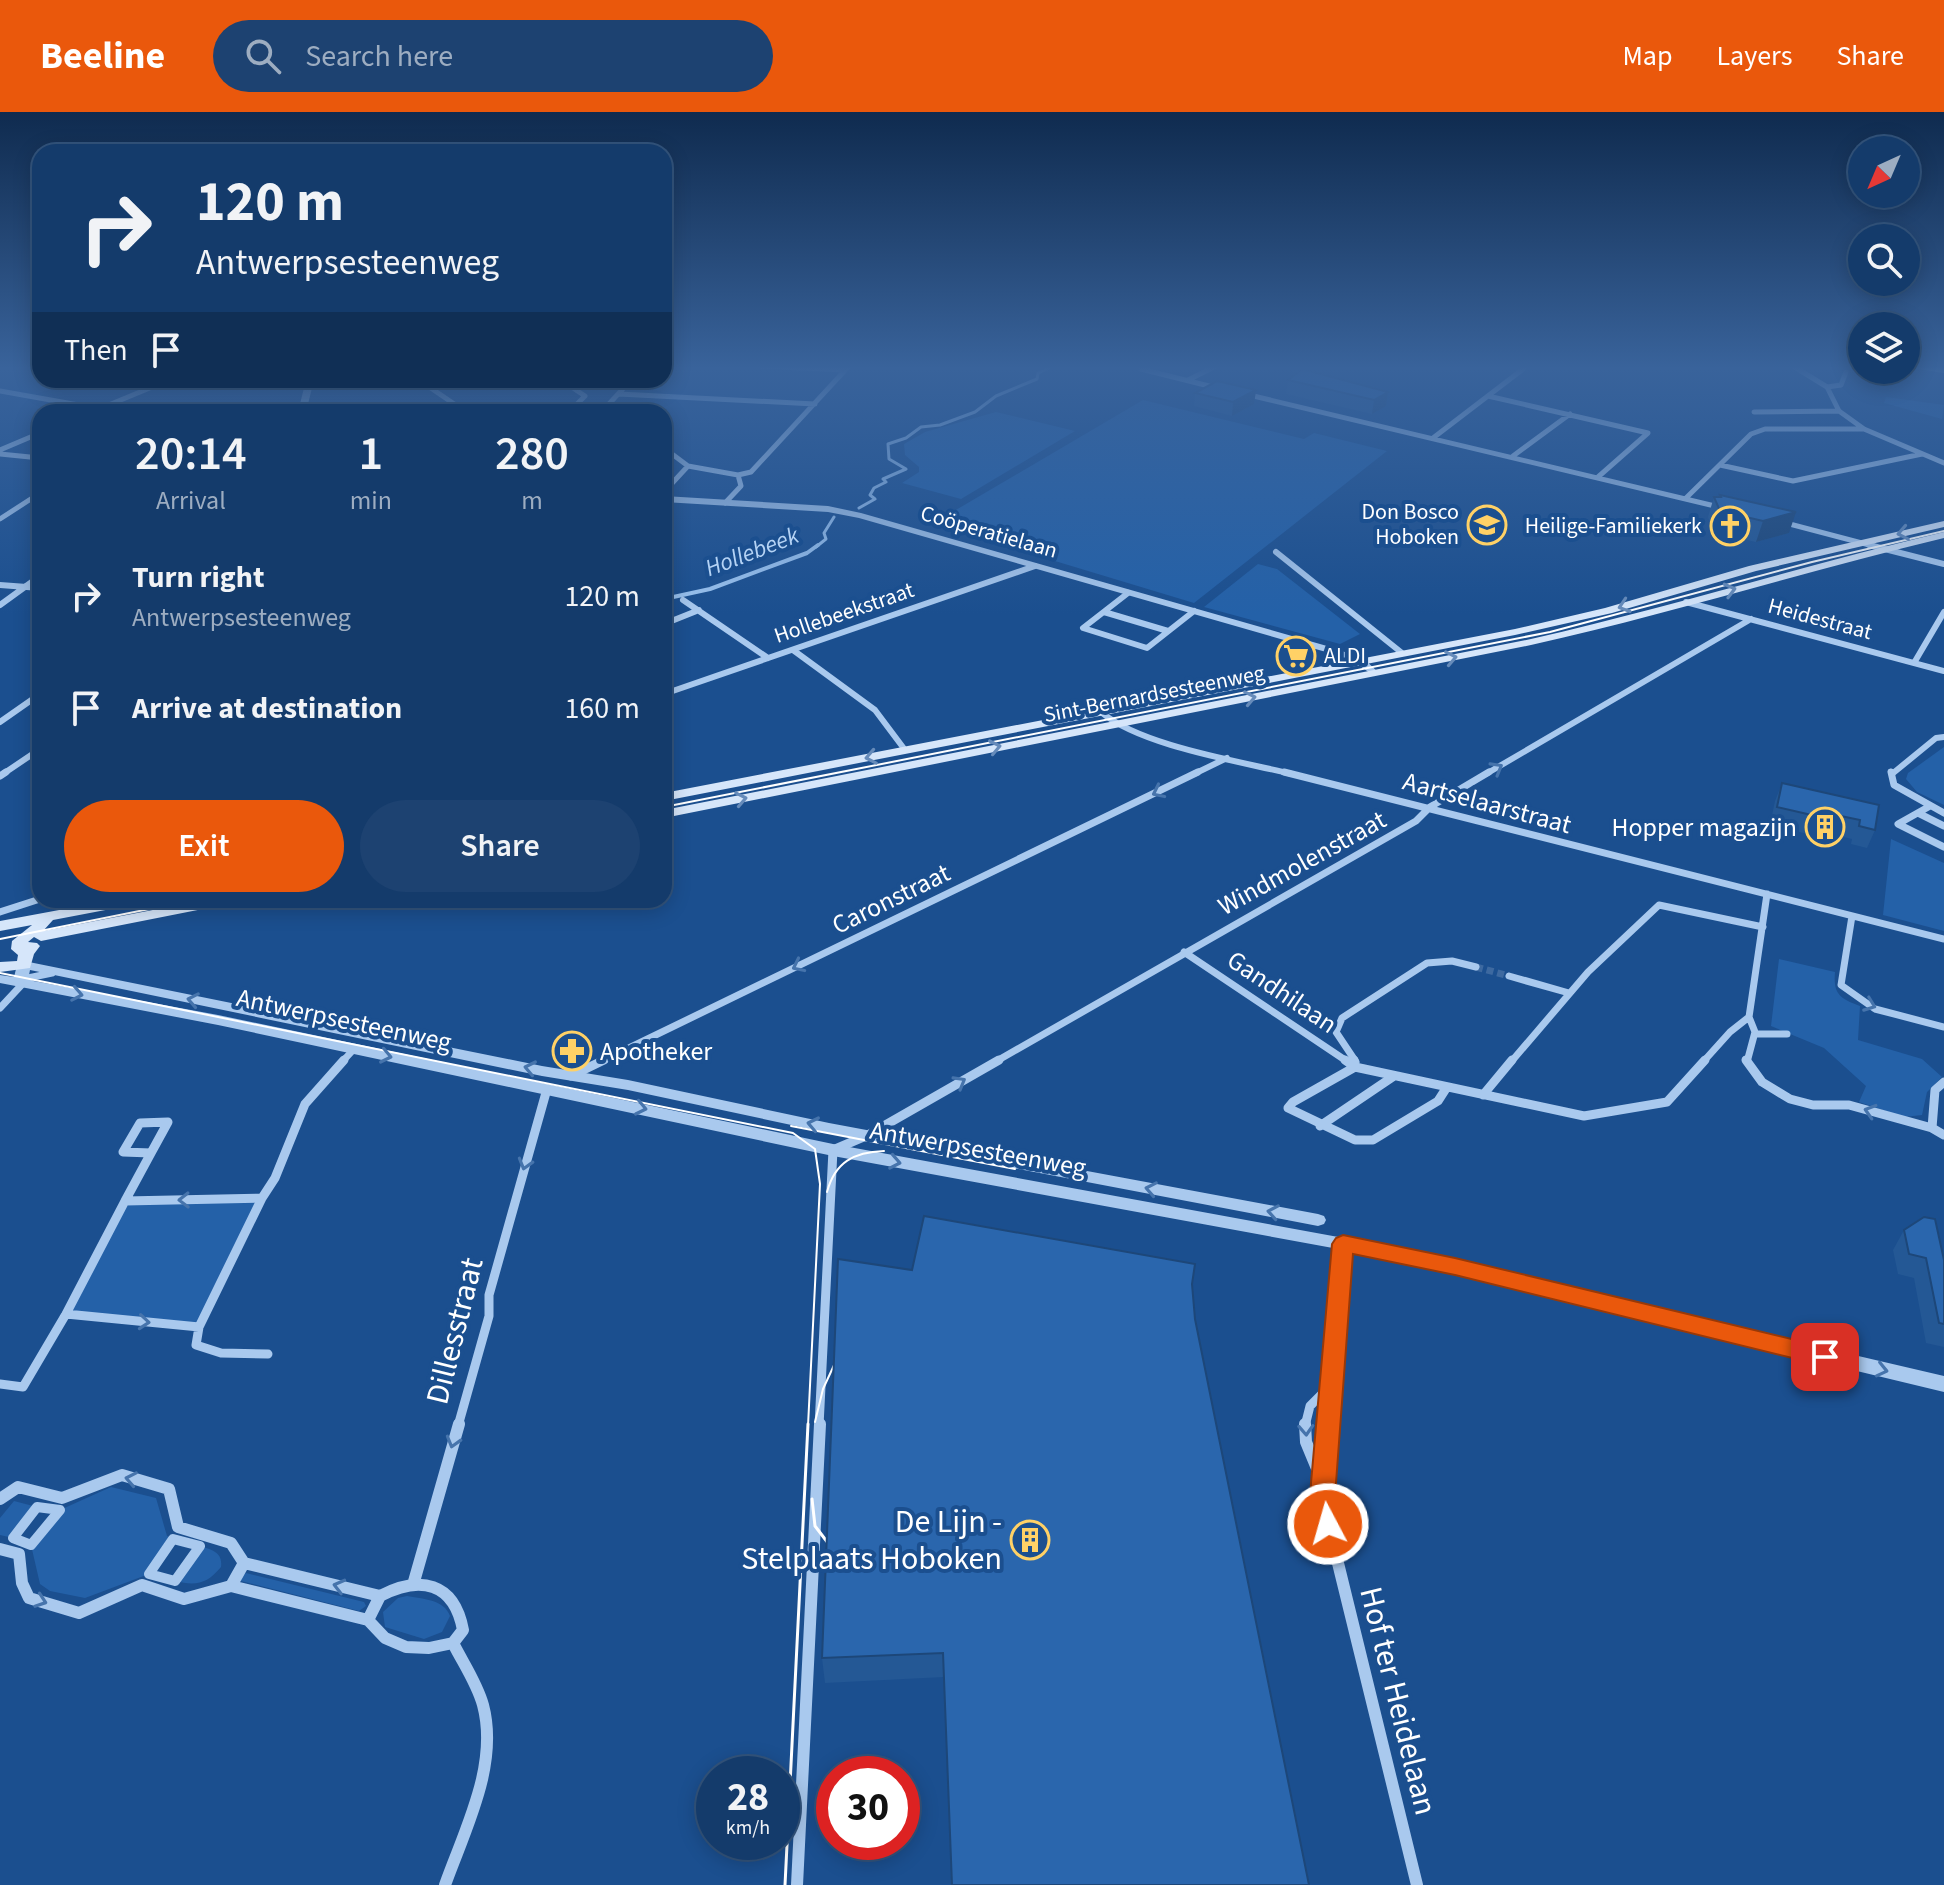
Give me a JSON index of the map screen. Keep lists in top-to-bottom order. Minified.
{"streets":{"main road":["Sint-Bernardsesteenweg","Antwerpsesteenweg"],"street":["Coöperatielaan","Hollebeekstraat","Heidestraat","Aartselaarstraat","Windmolenstraat","Caronstraat","Gandhilaan","Dillesstraat","Hof ter Heidelaan"]},"crossings":[["Coöperatielaan","Hollebeekstraat"],["Coöperatielaan","Sint-Bernardsesteenweg"],["Heidestraat","Sint-Bernardsesteenweg"],["Heidestraat","Windmolenstraat"],["Sint-Bernardsesteenweg","Aartselaarstraat"],["Aartselaarstraat","Windmolenstraat"],["Aartselaarstraat","Caronstraat"],["Windmolenstraat","Gandhilaan"],["Windmolenstraat","Antwerpsesteenweg"],["Caronstraat","Antwerpsesteenweg"],["Antwerpsesteenweg","Dillesstraat"],["Antwerpsesteenweg","Hof ter Heidelaan"]],"one_way":["Windmolenstraat","Caronstraat","Dillesstraat"],"water":["Hollebeek"],"places":{"school or university":["Don Bosco Hoboken"],"church":["Heilige-Familiekerk"],"supermarket":["ALDI"],"building":["Hopper magazijn","De Lijn - Stelplaats Hoboken"],"pharmacy":["Apotheker"]},"north":"bottom left","page":{"header":"Beeline","search":"Search here","nav":["Map","Layers","Share"],"turn":["120 m","Antwerpsesteenweg"],"then":"Then","eta":["20:14","Arrival","1","min","280","m"],"list":[{"name":"Turn right","note":"Antwerpsesteenweg","value":"120 m"},{"name":"Arrive at destination","value":"160 m"}],"buttons":["Exit","Share"],"speed":"28 km/h","limit":"30"}}
